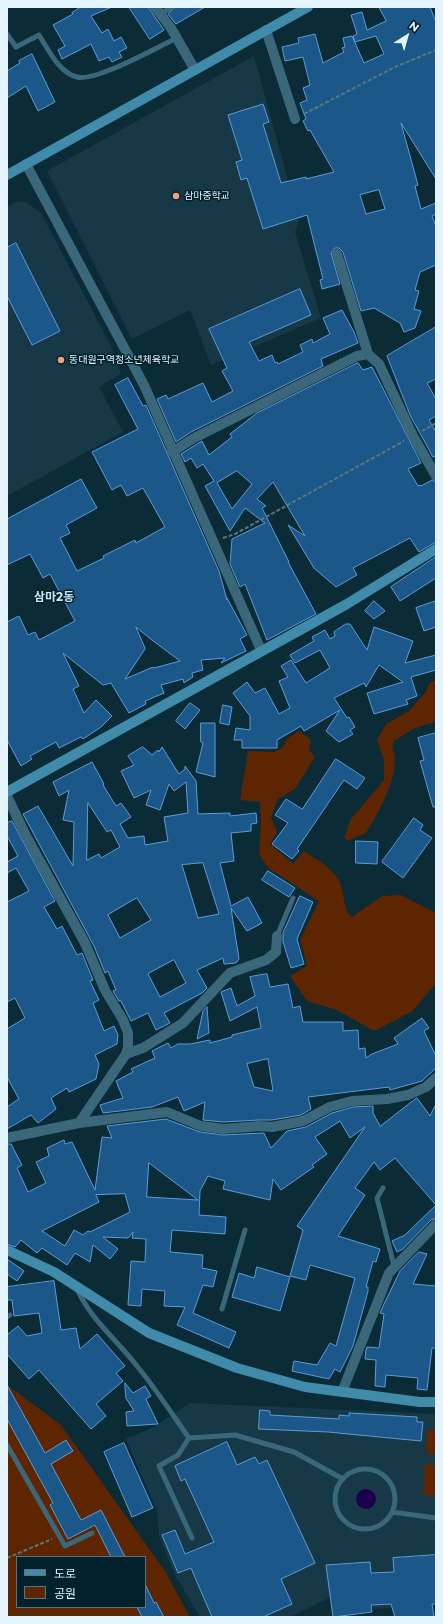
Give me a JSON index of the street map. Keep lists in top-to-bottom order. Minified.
{"districts":["삼마2동"],"places":["삼마중학교","동대원구역청소년체육학교"],"legend":["도로","공원"],"north":"top right"}
